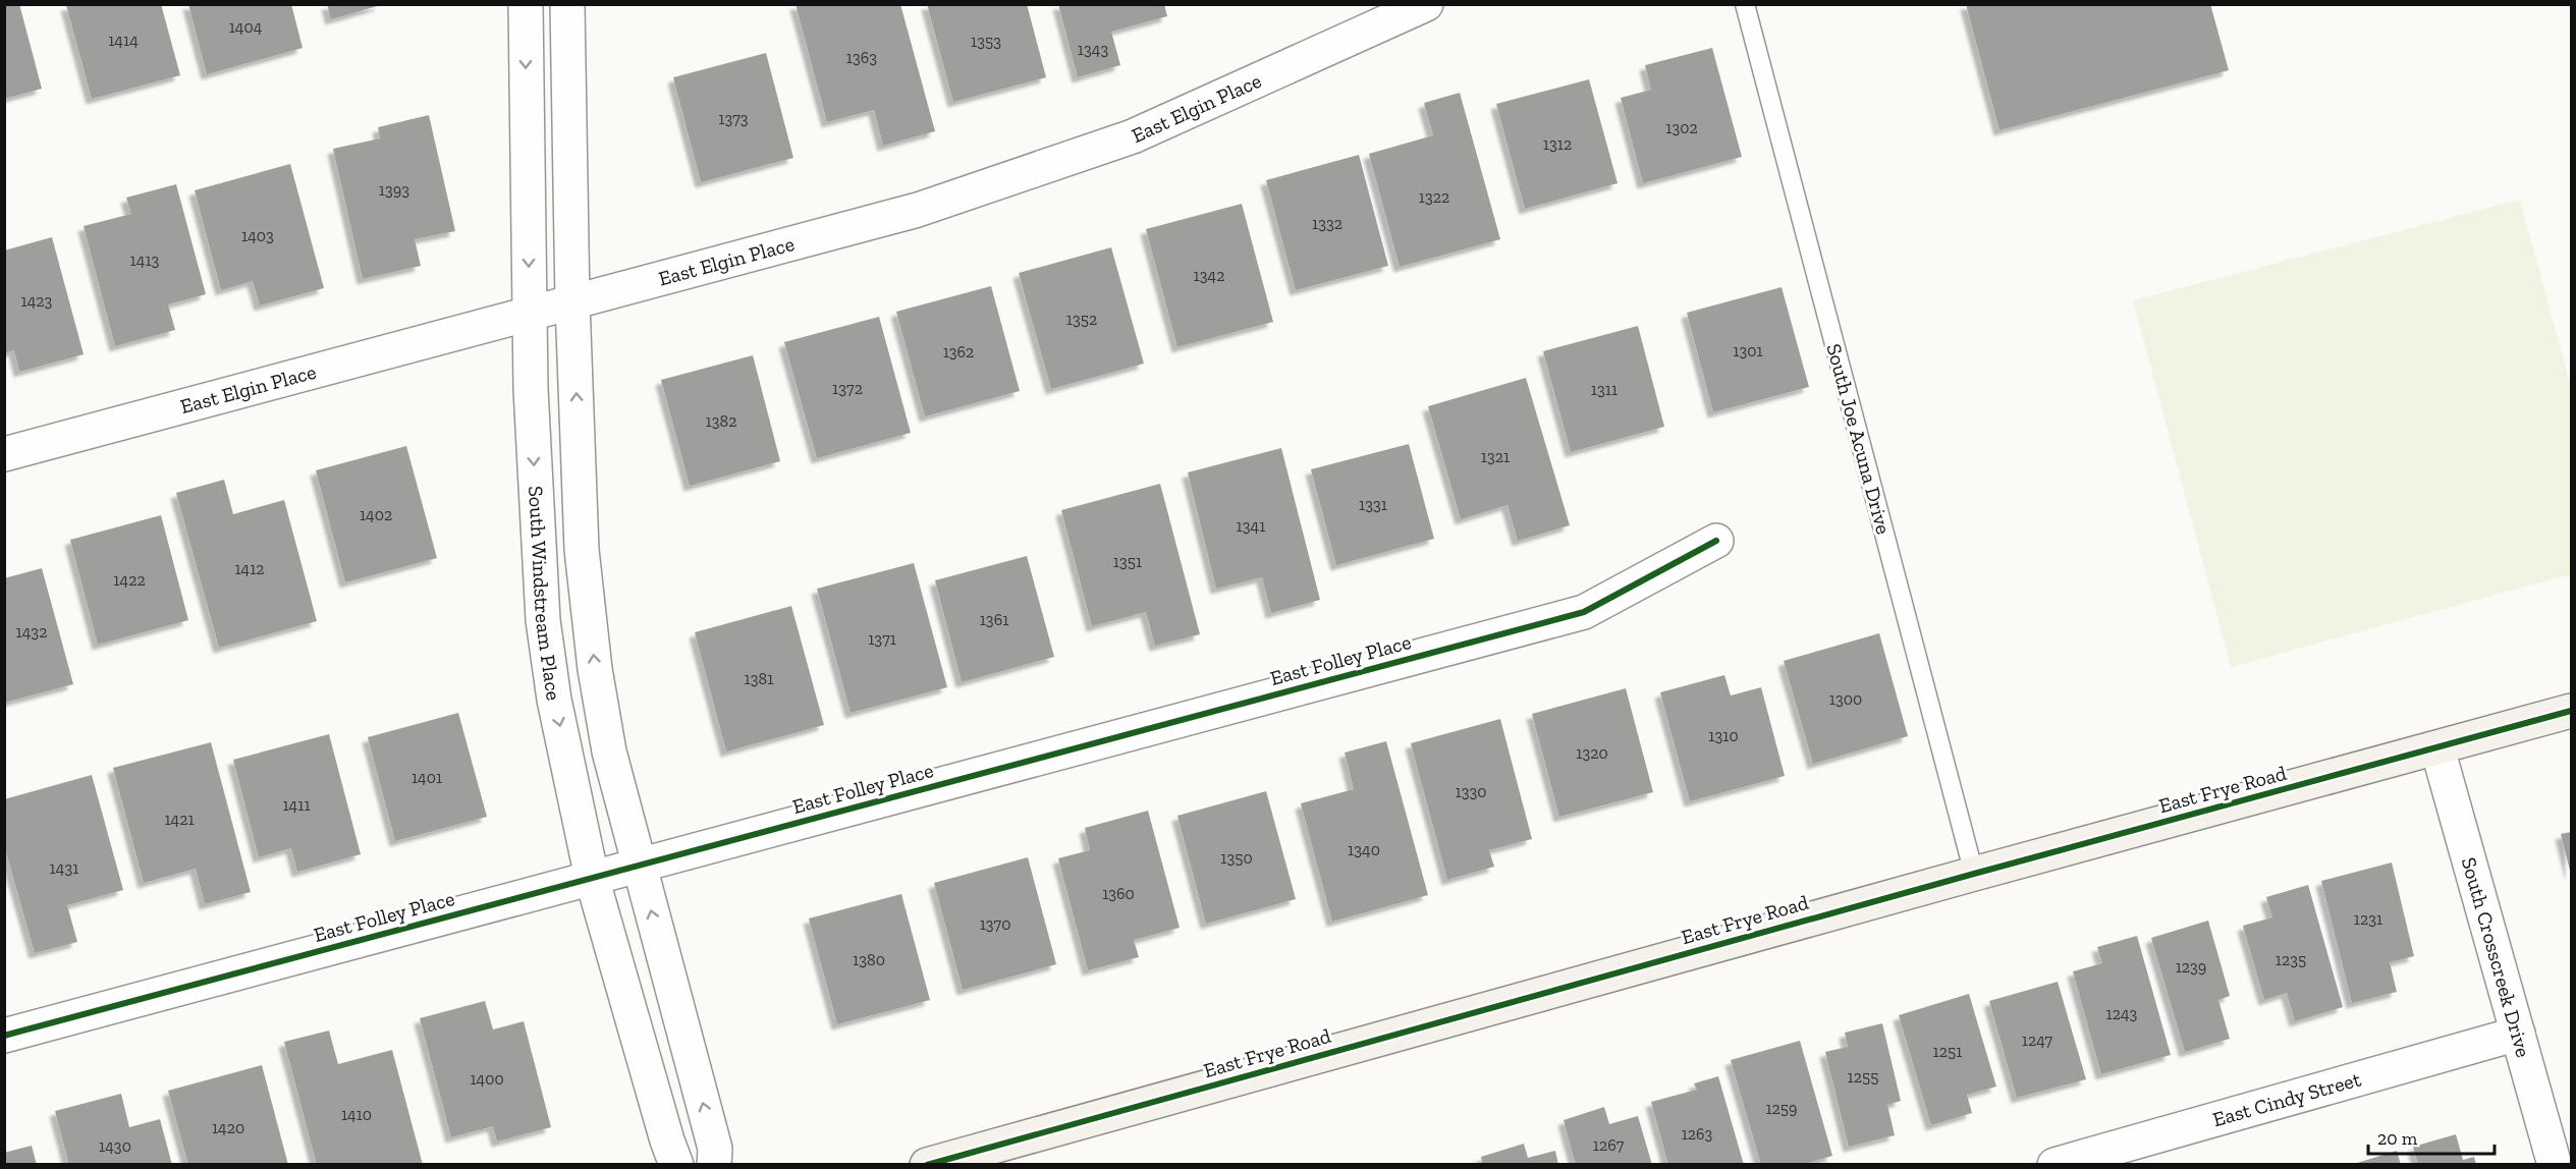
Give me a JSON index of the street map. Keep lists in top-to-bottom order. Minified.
{"streets":{"street":["East Elgin Place","South Windstream Place","East Folley Place","East Frye Road","South Crosscreek Drive","East Cindy Street"],"lane":["South Joe Acuna Drive"]},"crossings":[["East Elgin Place","South Windstream Place"],["South Joe Acuna Drive","East Frye Road"],["South Windstream Place","East Folley Place"],["East Frye Road","South Crosscreek Drive"],["South Crosscreek Drive","East Cindy Street"]],"house_numbers":["1404","1414","1353","1343","1363","1373","1302","1312","1393","1322","1332","1403","1413","1342","1423","1352","1301","1362","1372","1311","1382","1321","1331","1402","1341","1351","1412","1422","1361","1432","1371","1381","1300","1310","1320","1401","1330","1411","1421","1340","1350","1431","1360","1231","1370","1380","1235","1239","1243","1247","1251","1255","1400","1259","1410","1420","1263","1267","1430"],"scale_bar":"20 m"}
